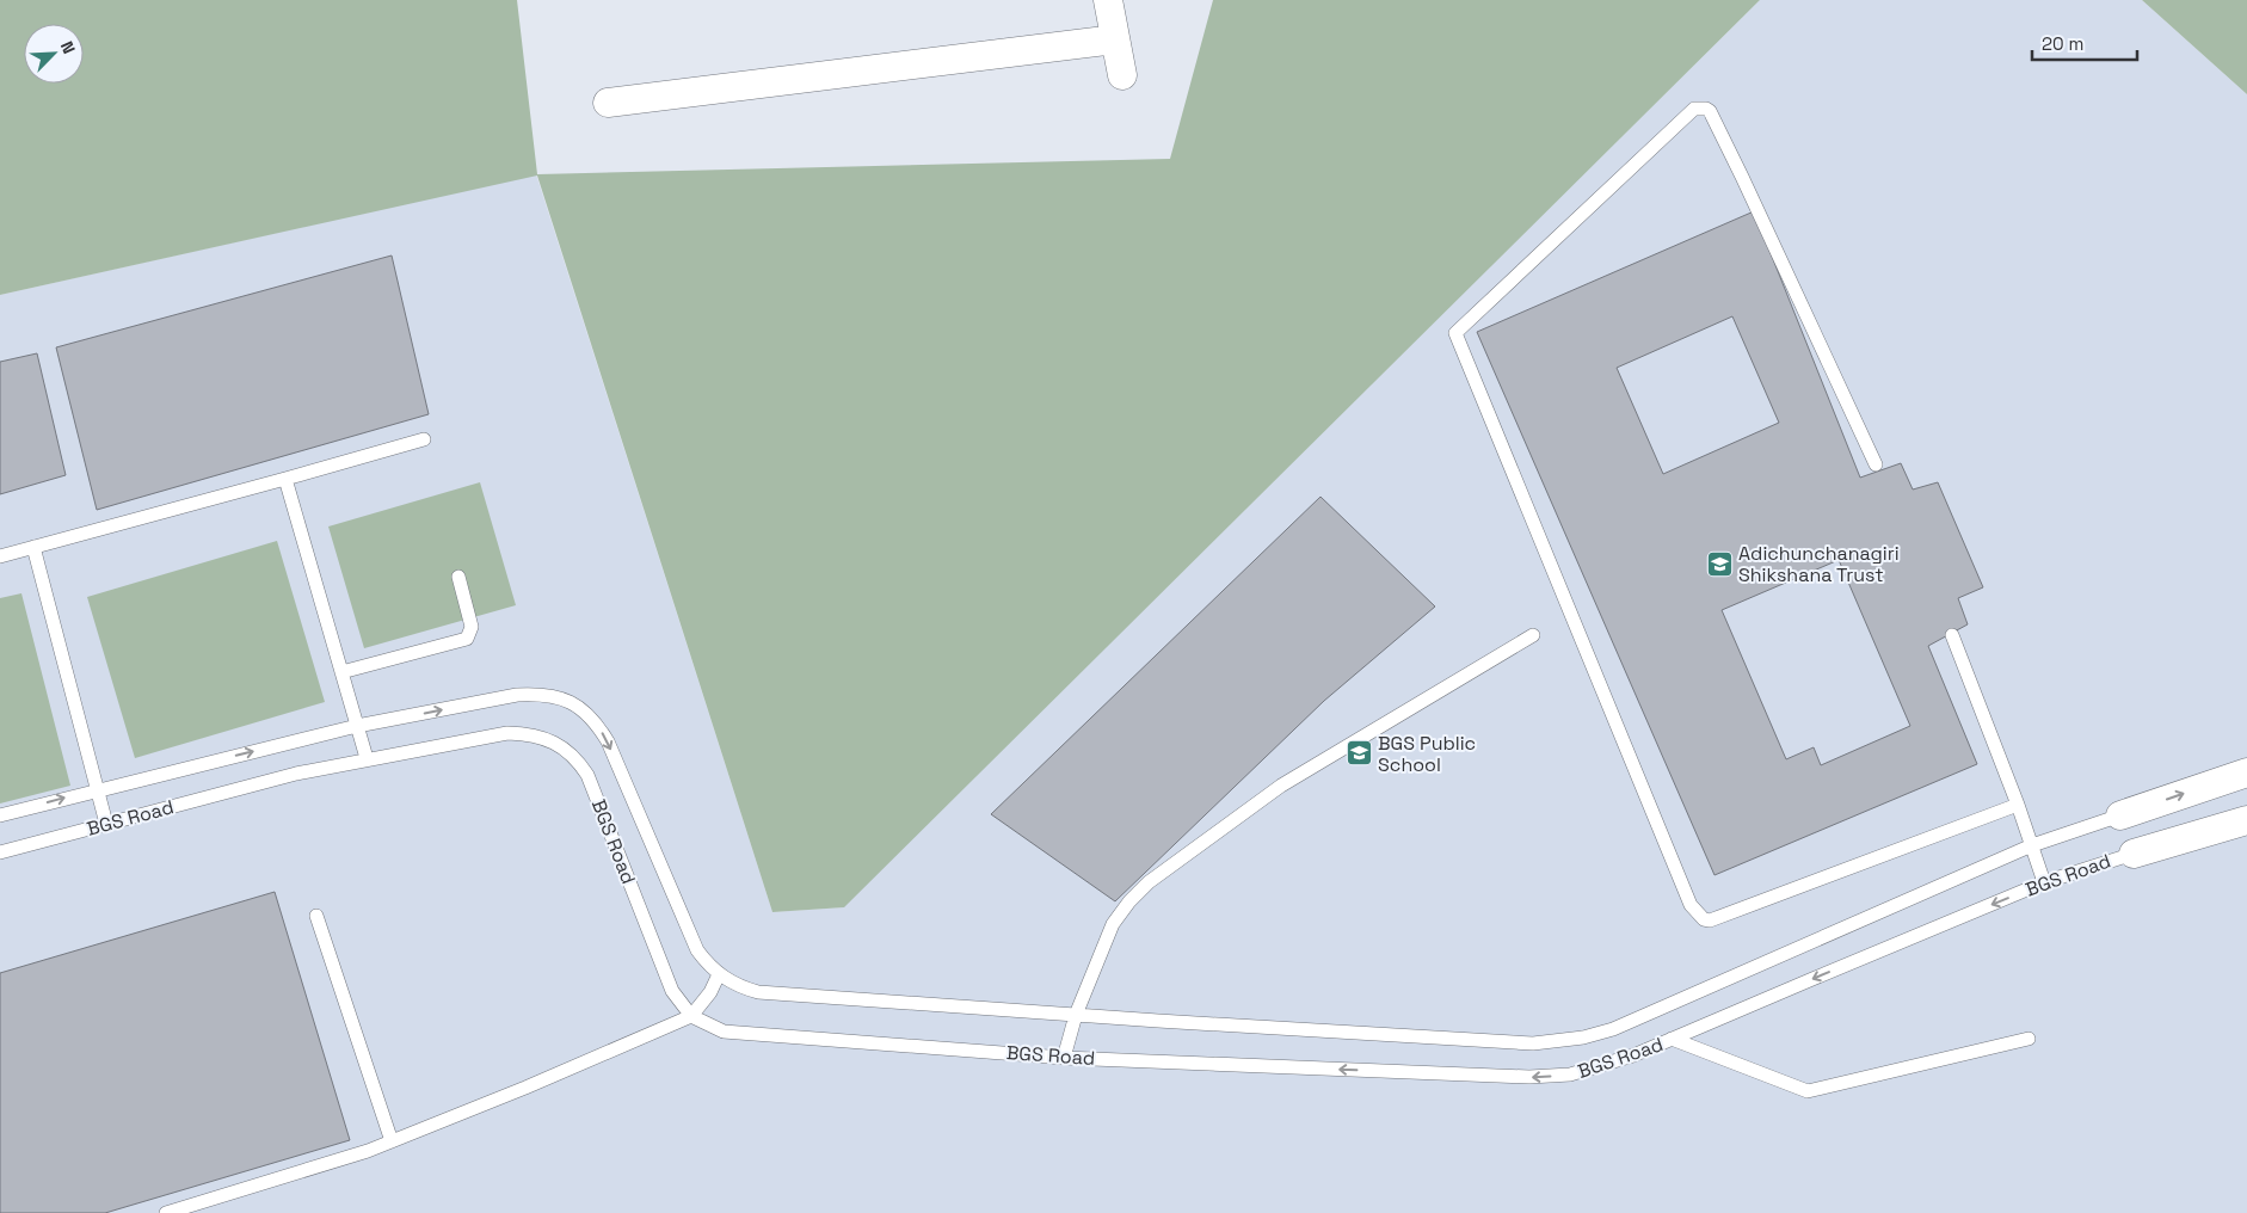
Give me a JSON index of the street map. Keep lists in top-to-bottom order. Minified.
{"streets":{"street":["BGS Road"]},"places":{"school or university":["Adichunchanagiri Shikshana Trust","BGS Public School"]},"scale_bar":"20 m","north":"top right"}
